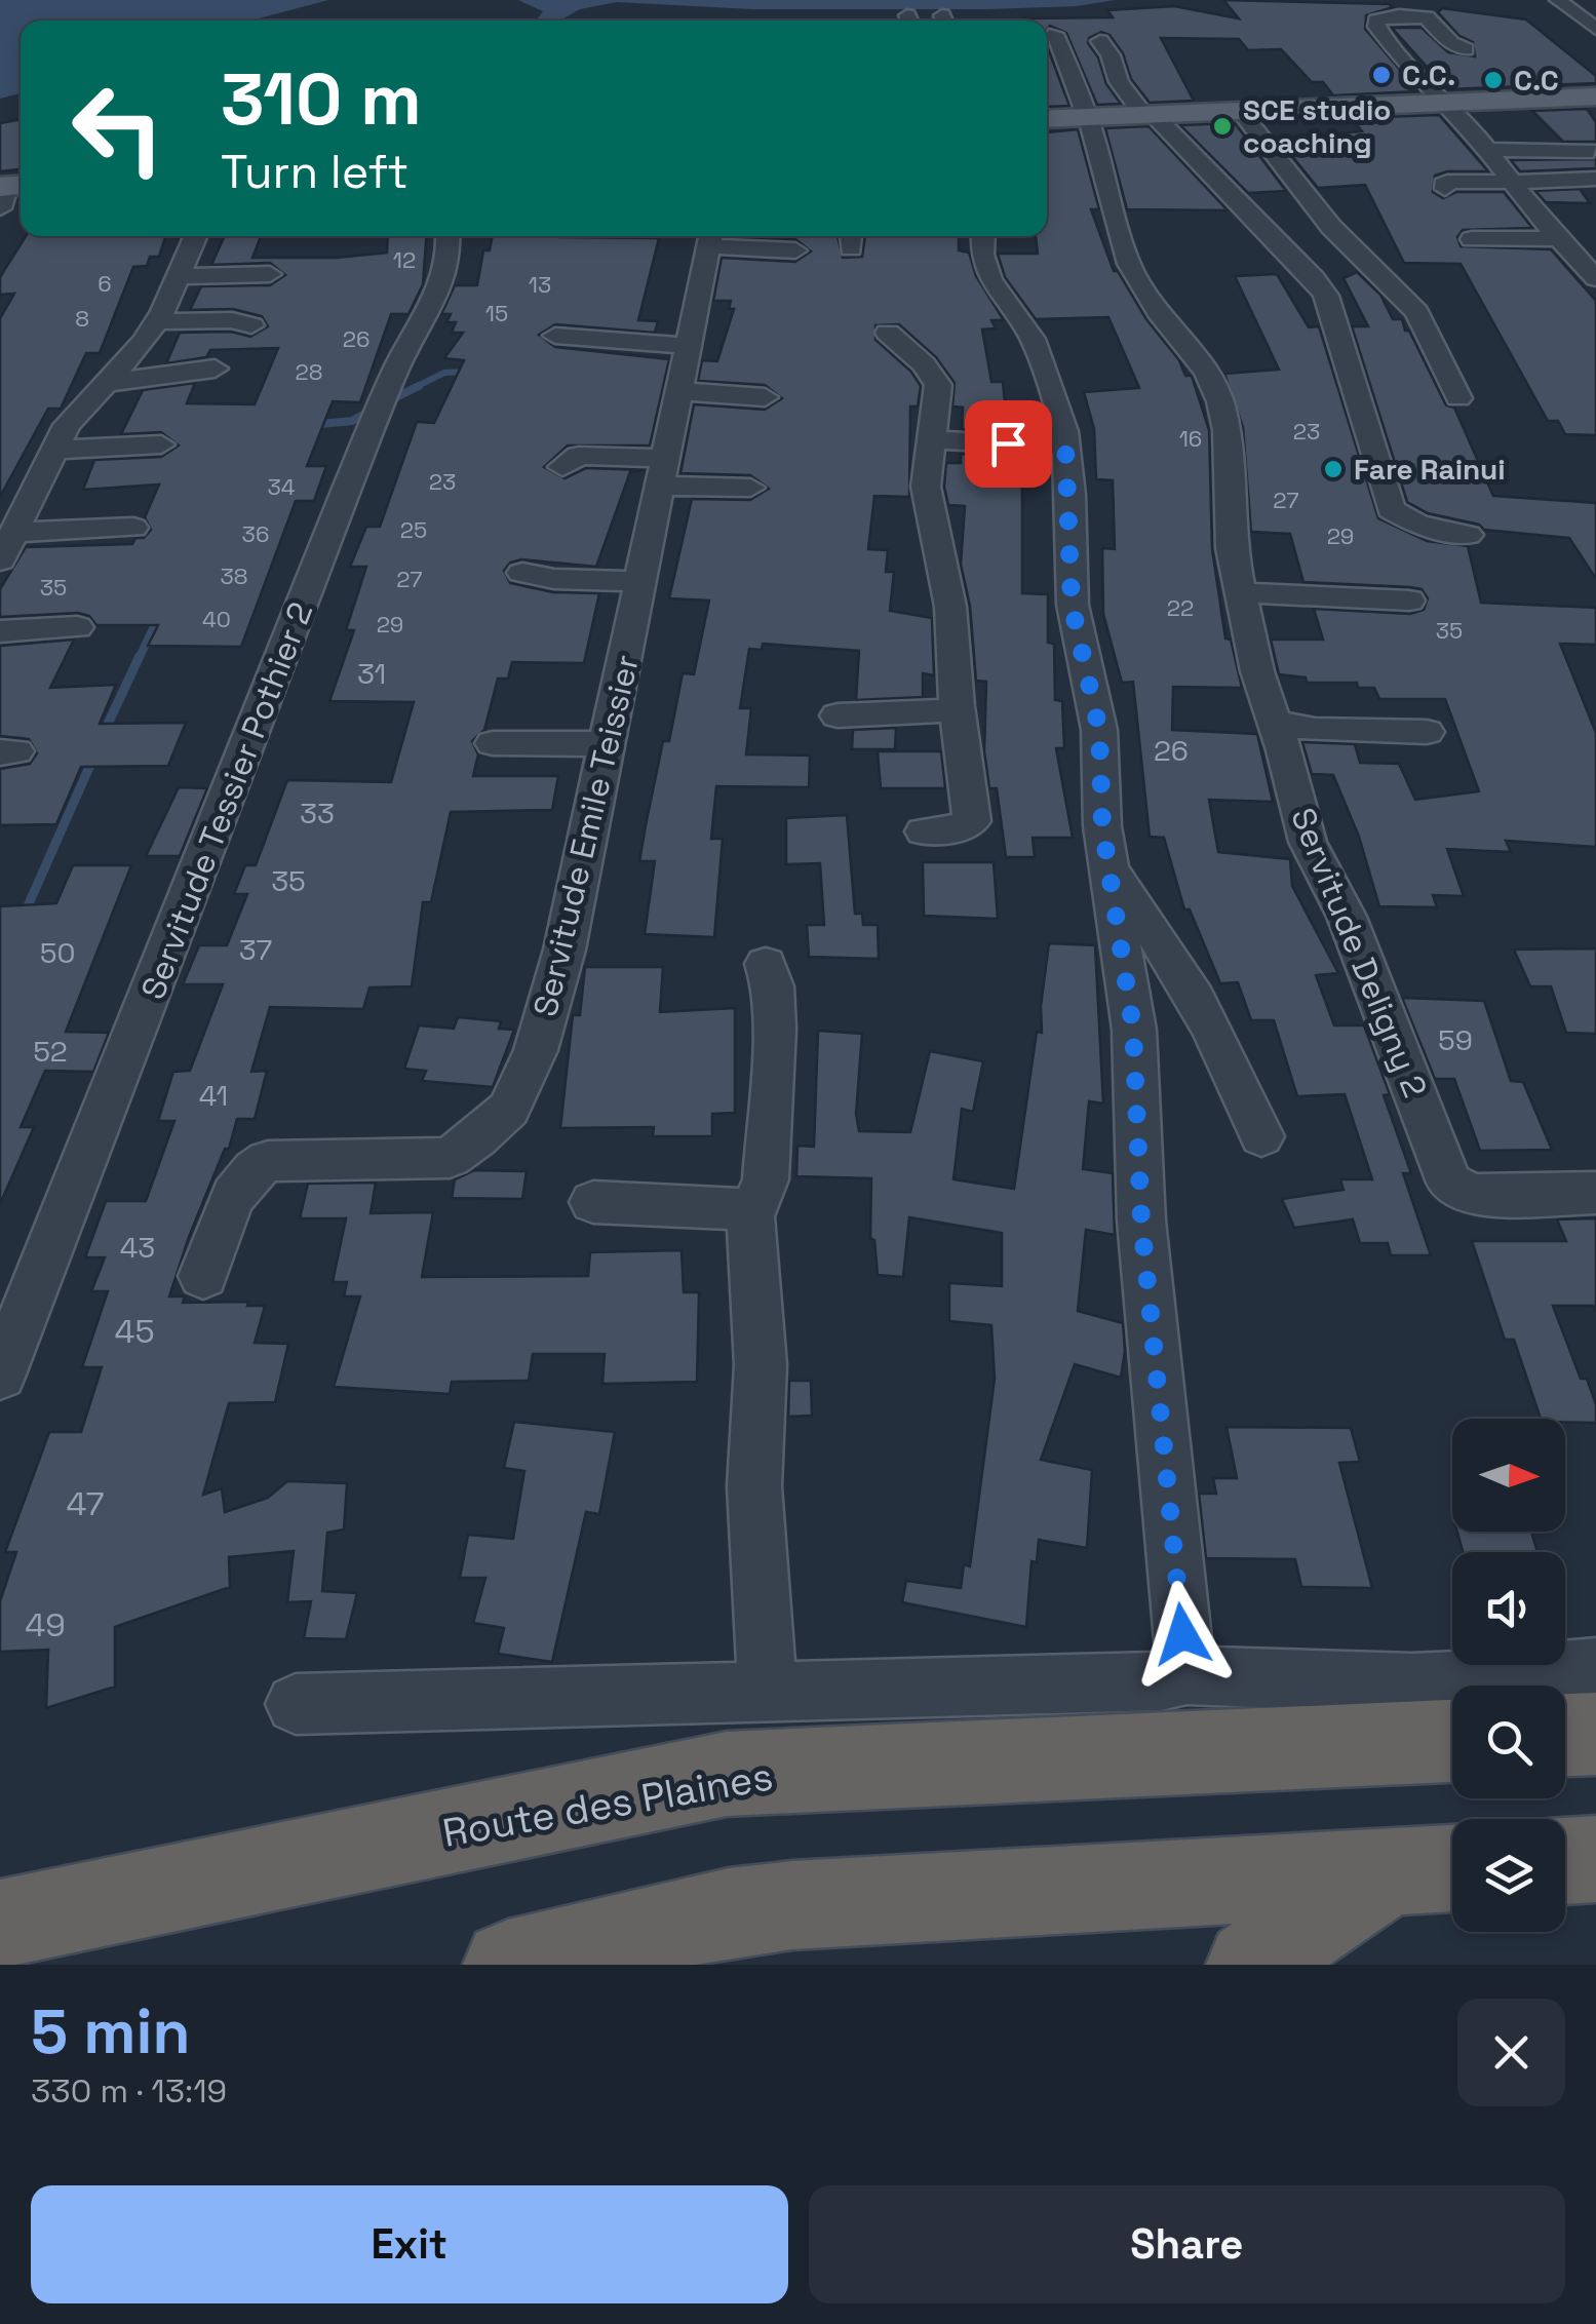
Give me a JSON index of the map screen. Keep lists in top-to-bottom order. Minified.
{"streets":{"highway":["Route des Plaines"],"street":["Servitude Tessier Pothier 2","Servitude Emile Teissier","Servitude Deligny 2"]},"places":["C.C.","C.C","SCE studio coaching","Fare Rainui"],"house_numbers":["12","6","13","15","8","26","28","23","16","23","34","27","25","36","29","38","27","35","22","40","29","35","31","26","33","35","37","50","59","52","41","43","45","47","49"],"north":"right","page":{"turn":["310 m","Turn left"],"heading":["5 min","330 m · 13:19"],"buttons":["Exit","Share"]}}
